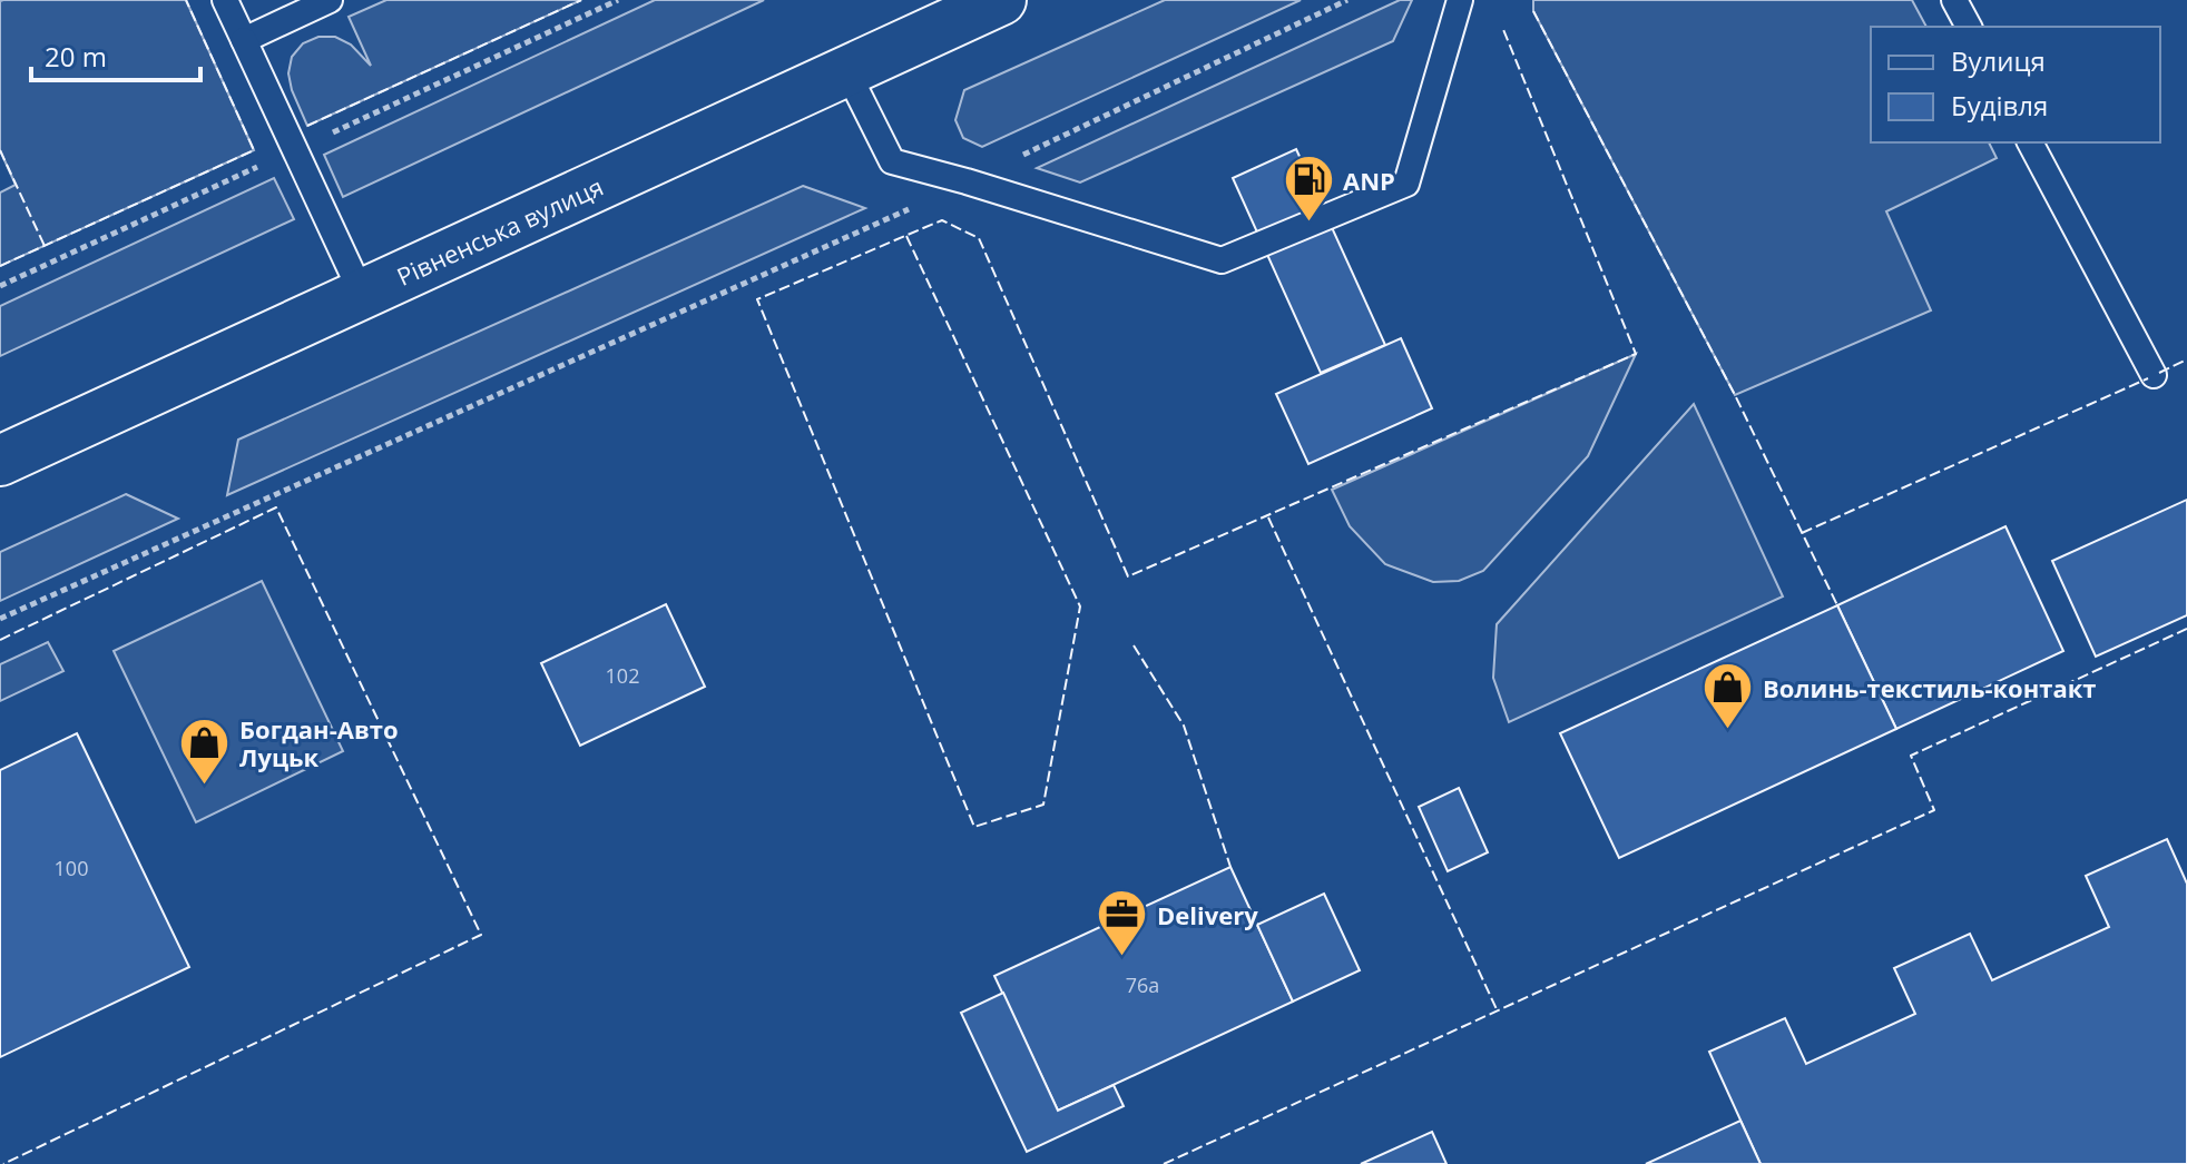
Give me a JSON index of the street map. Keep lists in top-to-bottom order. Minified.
{"streets":{"main road":["Рівненська вулиця"]},"places":{"fuel station":["ANP"],"shop":["Волинь-текстиль-контакт","Богдан-Авто Луцьк"],"office":["Delivery"]},"house_numbers":["102","100","76а"],"legend":["Вулиця","Будівля"],"scale_bar":"20 m"}
